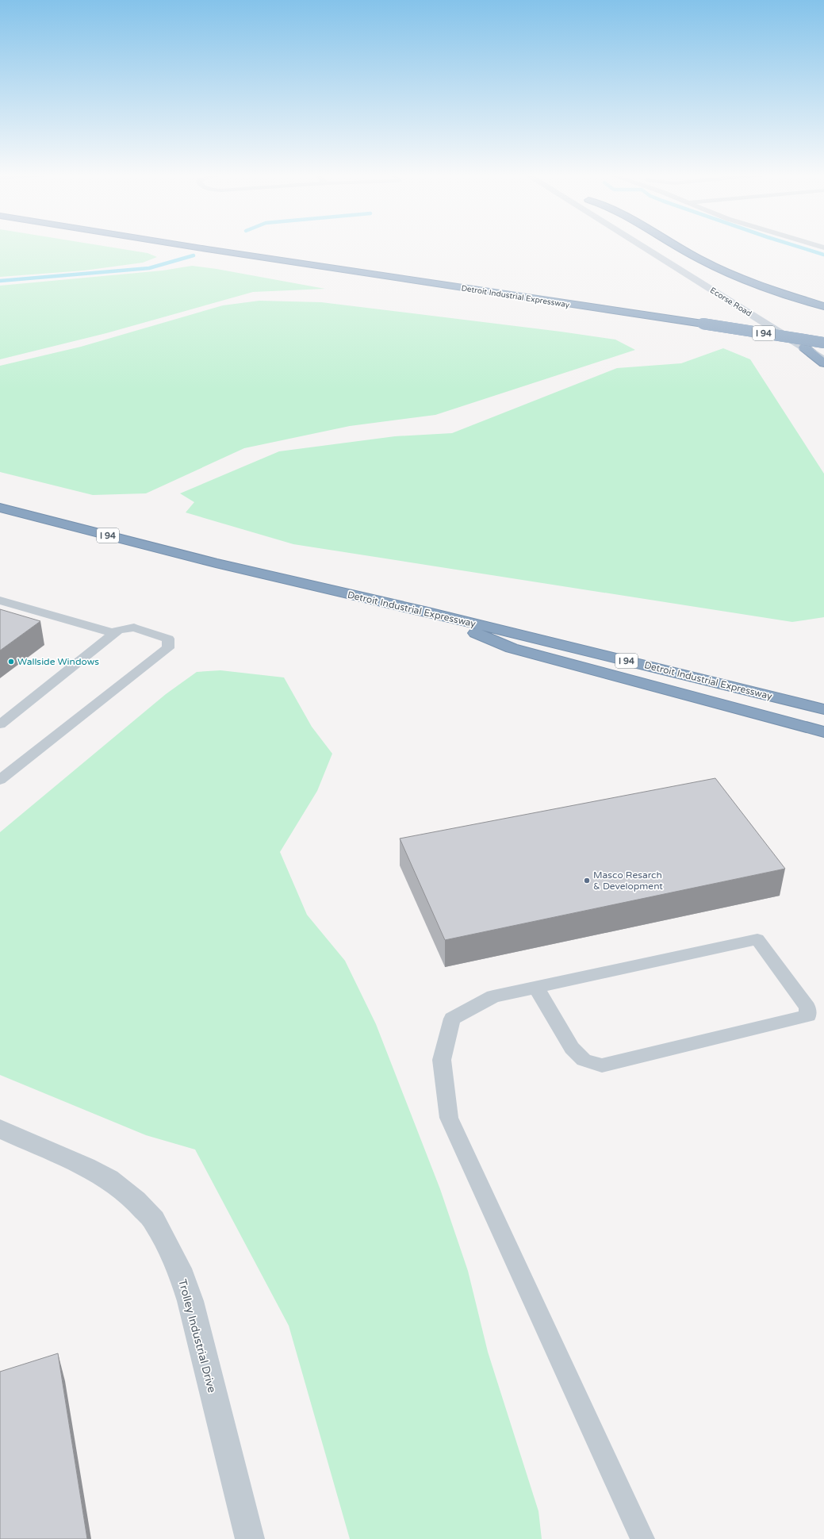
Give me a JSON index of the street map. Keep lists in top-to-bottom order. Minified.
{"streets":{"highway":["Detroit Industrial Expressway","I 94"],"main road":["Ecorse Road"],"street":["Trolley Industrial Drive"]},"places":["Wallside Windows","Masco Resarch & Development"]}
